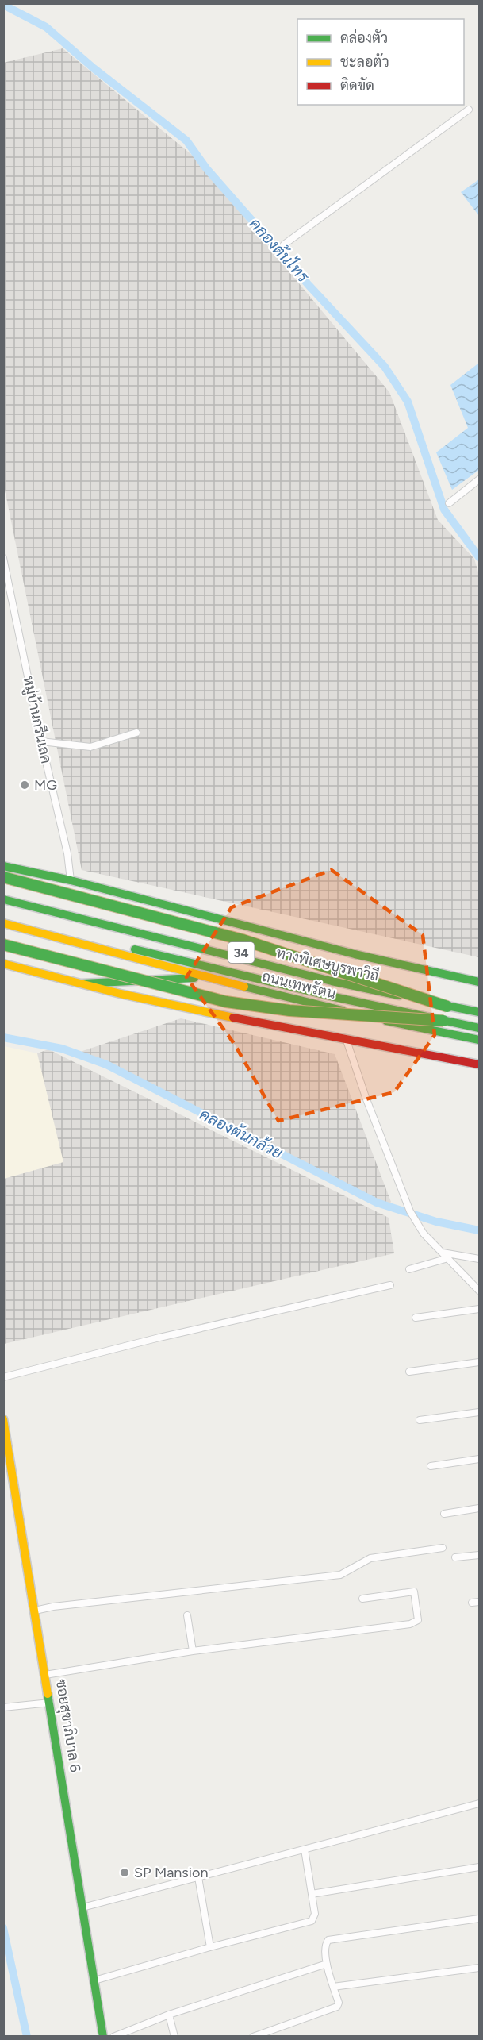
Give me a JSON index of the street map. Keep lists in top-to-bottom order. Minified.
{"streets":{"main road":["34","ทางพิเศษบูรพาวิถี","ถนนเทพรัตน","ซอยสุขาภิบาล 6"],"street":["หมู่บ้านกรีนเลค"]},"crossings":[["หมู่บ้านกรีนเลค","34"]],"water":["คลองต้นไทร","คลองต้นกล้วย"],"places":["MG","SP Mansion"],"legend":["คล่องตัว","ชะลอตัว","ติดขัด"]}
